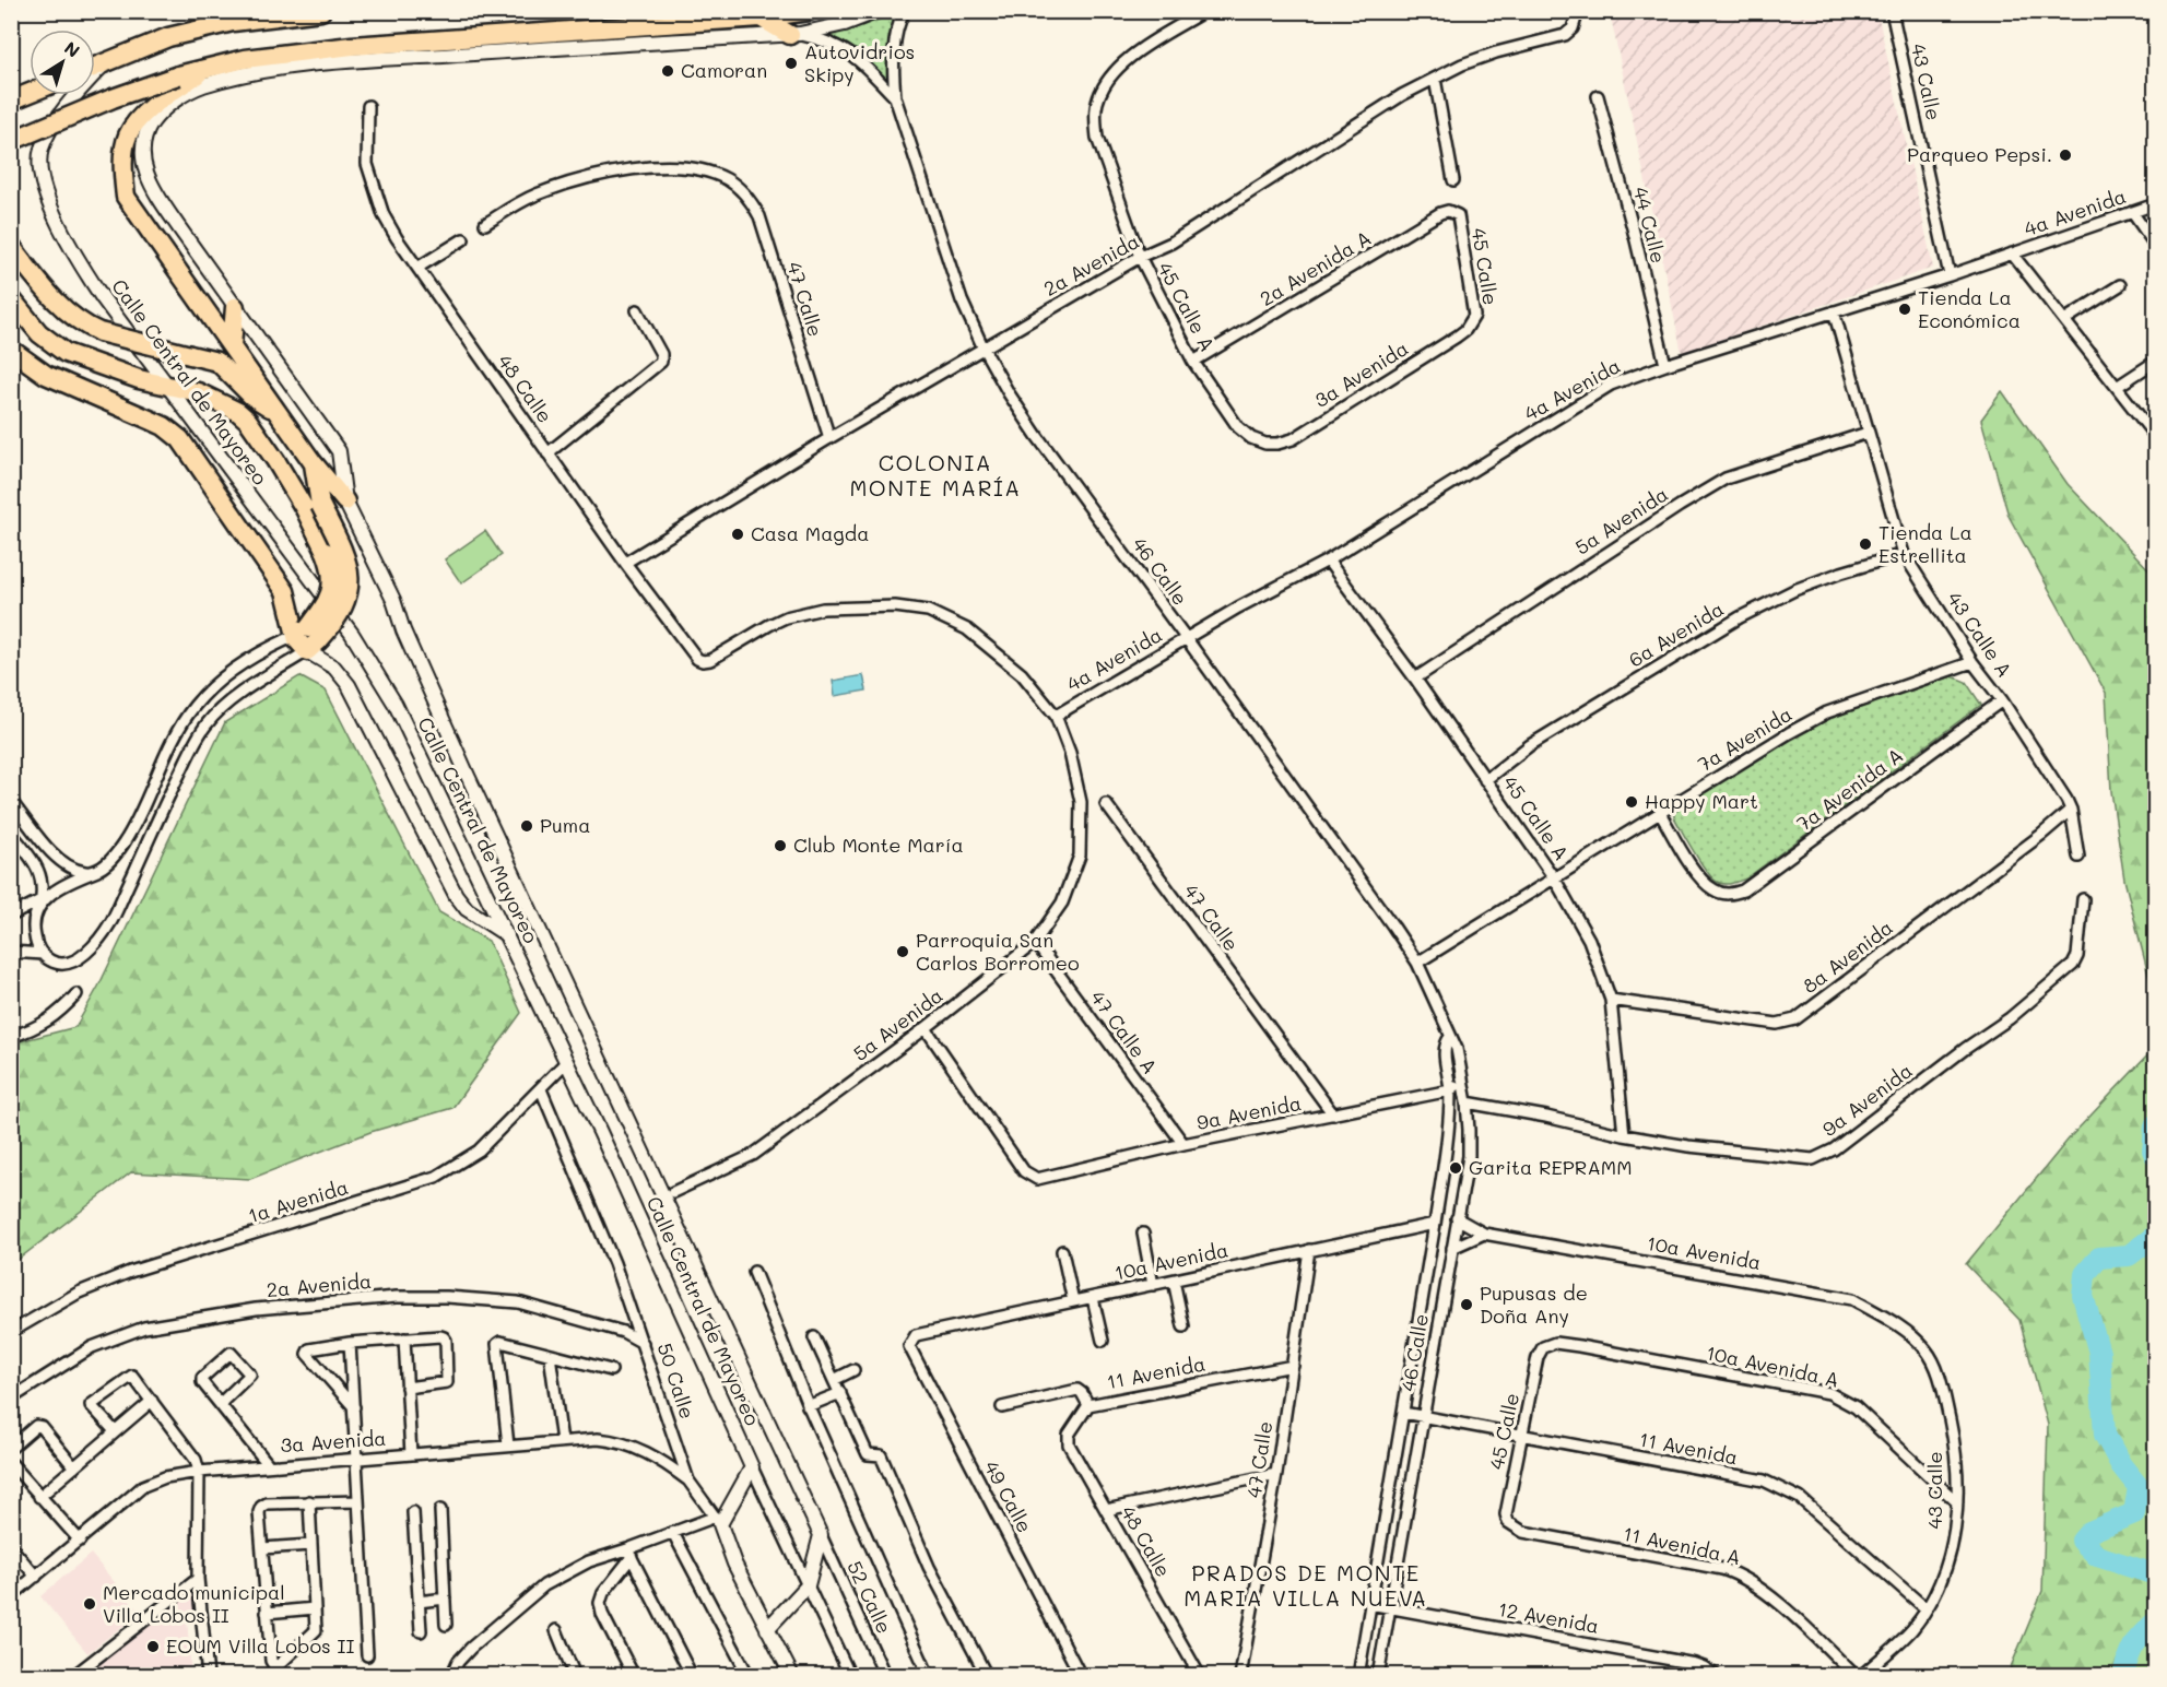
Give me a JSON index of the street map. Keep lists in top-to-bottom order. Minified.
{"streets":{"main road":["Calle Central de Mayoreo","50 Calle"],"street":["43 Calle","4a Avenida","44 Calle","2a Avenida","45 Calle","2a Avenida A","47 Calle","45 Calle A","3a Avenida","48 Calle","5a Avenida","46 Calle","6a Avenida","43 Calle A","7a Avenida","7a Avenida A","8a Avenida","47 Calle A","9a Avenida","1a Avenida","10a Avenida","10a Avenida A","11 Avenida","49 Calle","11 Avenida A","52 Calle","12 Avenida"]},"crossings":[["43 Calle","4a Avenida"],["43 Calle","10a Avenida"],["43 Calle","10a Avenida A"],["43 Calle","11 Avenida"],["43 Calle","11 Avenida A"],["4a Avenida","44 Calle"],["4a Avenida","45 Calle A"],["4a Avenida","48 Calle"],["4a Avenida","5a Avenida"],["4a Avenida","46 Calle"],["4a Avenida","43 Calle A"],["2a Avenida","47 Calle"],["2a Avenida","45 Calle A"],["2a Avenida","48 Calle"],["2a Avenida","46 Calle"],["2a Avenida","50 Calle"],["45 Calle","2a Avenida A"],["45 Calle","3a Avenida"],["45 Calle","10a Avenida A"],["45 Calle","11 Avenida"],["45 Calle","11 Avenida A"],["2a Avenida A","45 Calle A"],["47 Calle","9a Avenida"],["47 Calle","10a Avenida"],["47 Calle","11 Avenida"],["45 Calle A","3a Avenida"],["45 Calle A","5a Avenida"],["45 Calle A","6a Avenida"],["45 Calle A","7a Avenida"],["45 Calle A","8a Avenida"],["45 Calle A","9a Avenida"],["3a Avenida","50 Calle"],["Calle Central de Mayoreo","46 Calle"],["Calle Central de Mayoreo","1a Avenida"],["Calle Central de Mayoreo","52 Calle"],["48 Calle","5a Avenida"],["48 Calle","11 Avenida"],["5a Avenida","43 Calle A"],["5a Avenida","47 Calle A"],["5a Avenida","9a Avenida"],["46 Calle","7a Avenida"],["46 Calle","9a Avenida"],["46 Calle","10a Avenida"],["46 Calle","11 Avenida"],["46 Calle","12 Avenida"],["6a Avenida","43 Calle A"],["43 Calle A","7a Avenida"],["43 Calle A","7a Avenida A"],["43 Calle A","8a Avenida"],["7a Avenida","7a Avenida A"],["47 Calle A","9a Avenida"],["1a Avenida","50 Calle"],["10a Avenida","49 Calle"]],"districts":["COLONIA MONTE MARÍA","PRADOS DE MONTE MARIA VILLA NUEVA"],"places":["Autovidrios Skipy","Camoran","Parqueo Pepsi.","Tienda La Económica","Casa Magda","Tienda La Estrellita","Happy Mart","Puma","Club Monte María","Parroquia San Carlos Borromeo","Garita REPRAMM","Pupusas de Doña Any","Mercado municipal Villa Lobos II","EOUM Villa Lobos II"],"north":"top right"}
